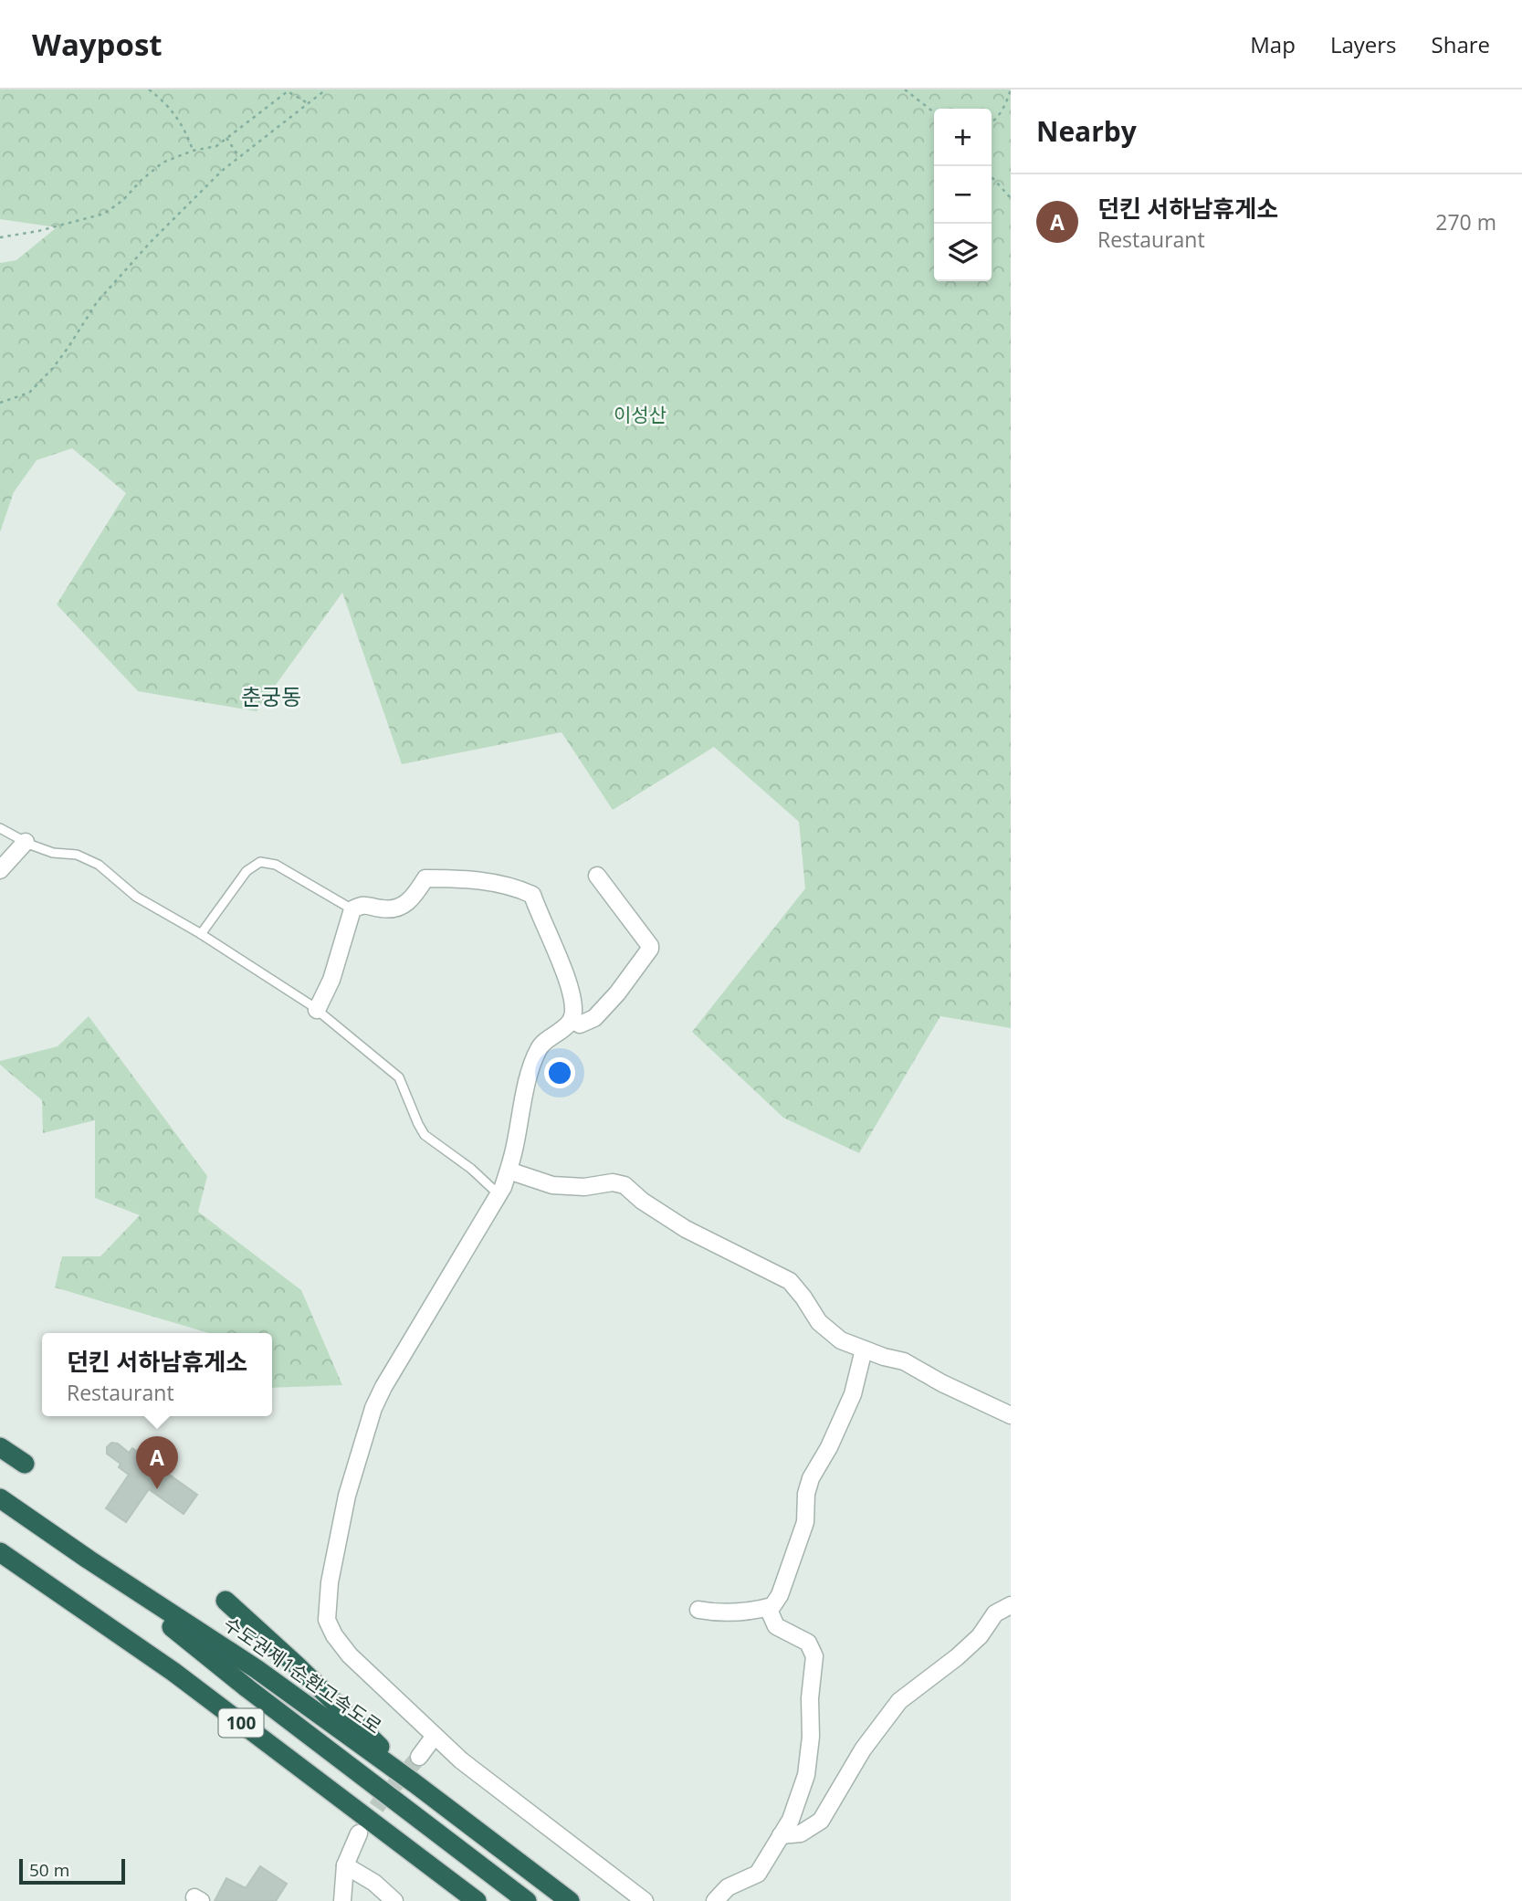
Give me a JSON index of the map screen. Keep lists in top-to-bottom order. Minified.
{"streets":{"highway":["수도권제1순환고속도로","100"]},"districts":["춘궁동"],"parks":["이성산"],"scale_bar":"50 m","page":{"header":"Waypost","nav":["Map","Layers","Share"],"heading":"Nearby","map_buttons":["+","−"],"list":[{"mark":"A","name":"던킨 서하남휴게소","note":"Restaurant","value":"270 m"}],"popup":["던킨 서하남휴게소","Restaurant"],"pins":"A","scale":"50 m"}}
